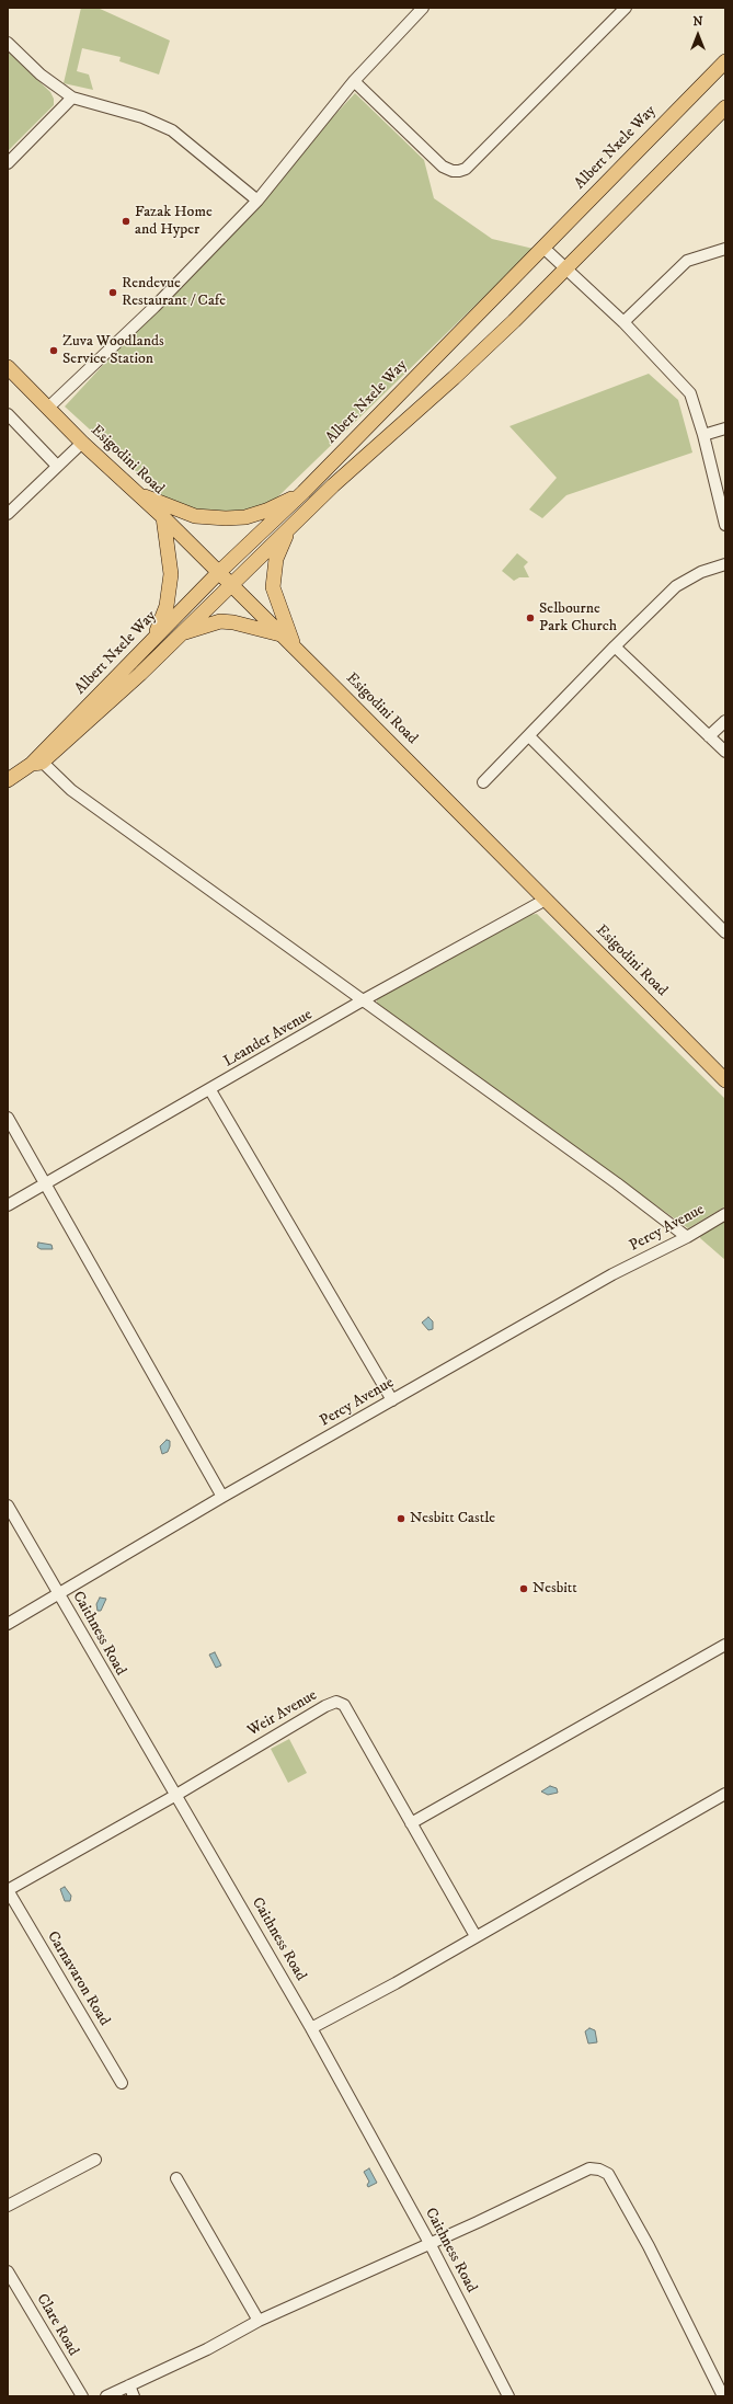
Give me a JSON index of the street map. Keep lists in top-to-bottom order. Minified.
{"streets":{"main road":["Albert Nxele Way","Esigodini Road"],"street":["Leander Avenue","Percy Avenue","Caithness Road","Weir Avenue","Carnavaron Road","Clare Road"]},"crossings":[["Albert Nxele Way","Esigodini Road"],["Esigodini Road","Leander Avenue"],["Percy Avenue","Caithness Road"],["Caithness Road","Weir Avenue"],["Weir Avenue","Carnavaron Road"]],"places":["Fazak Home and Hyper","Rendevue Restaurant / Cafe","Zuva Woodlands Service Station","Selbourne Park Church","Nesbitt Castle","Nesbitt"],"north":"top"}
